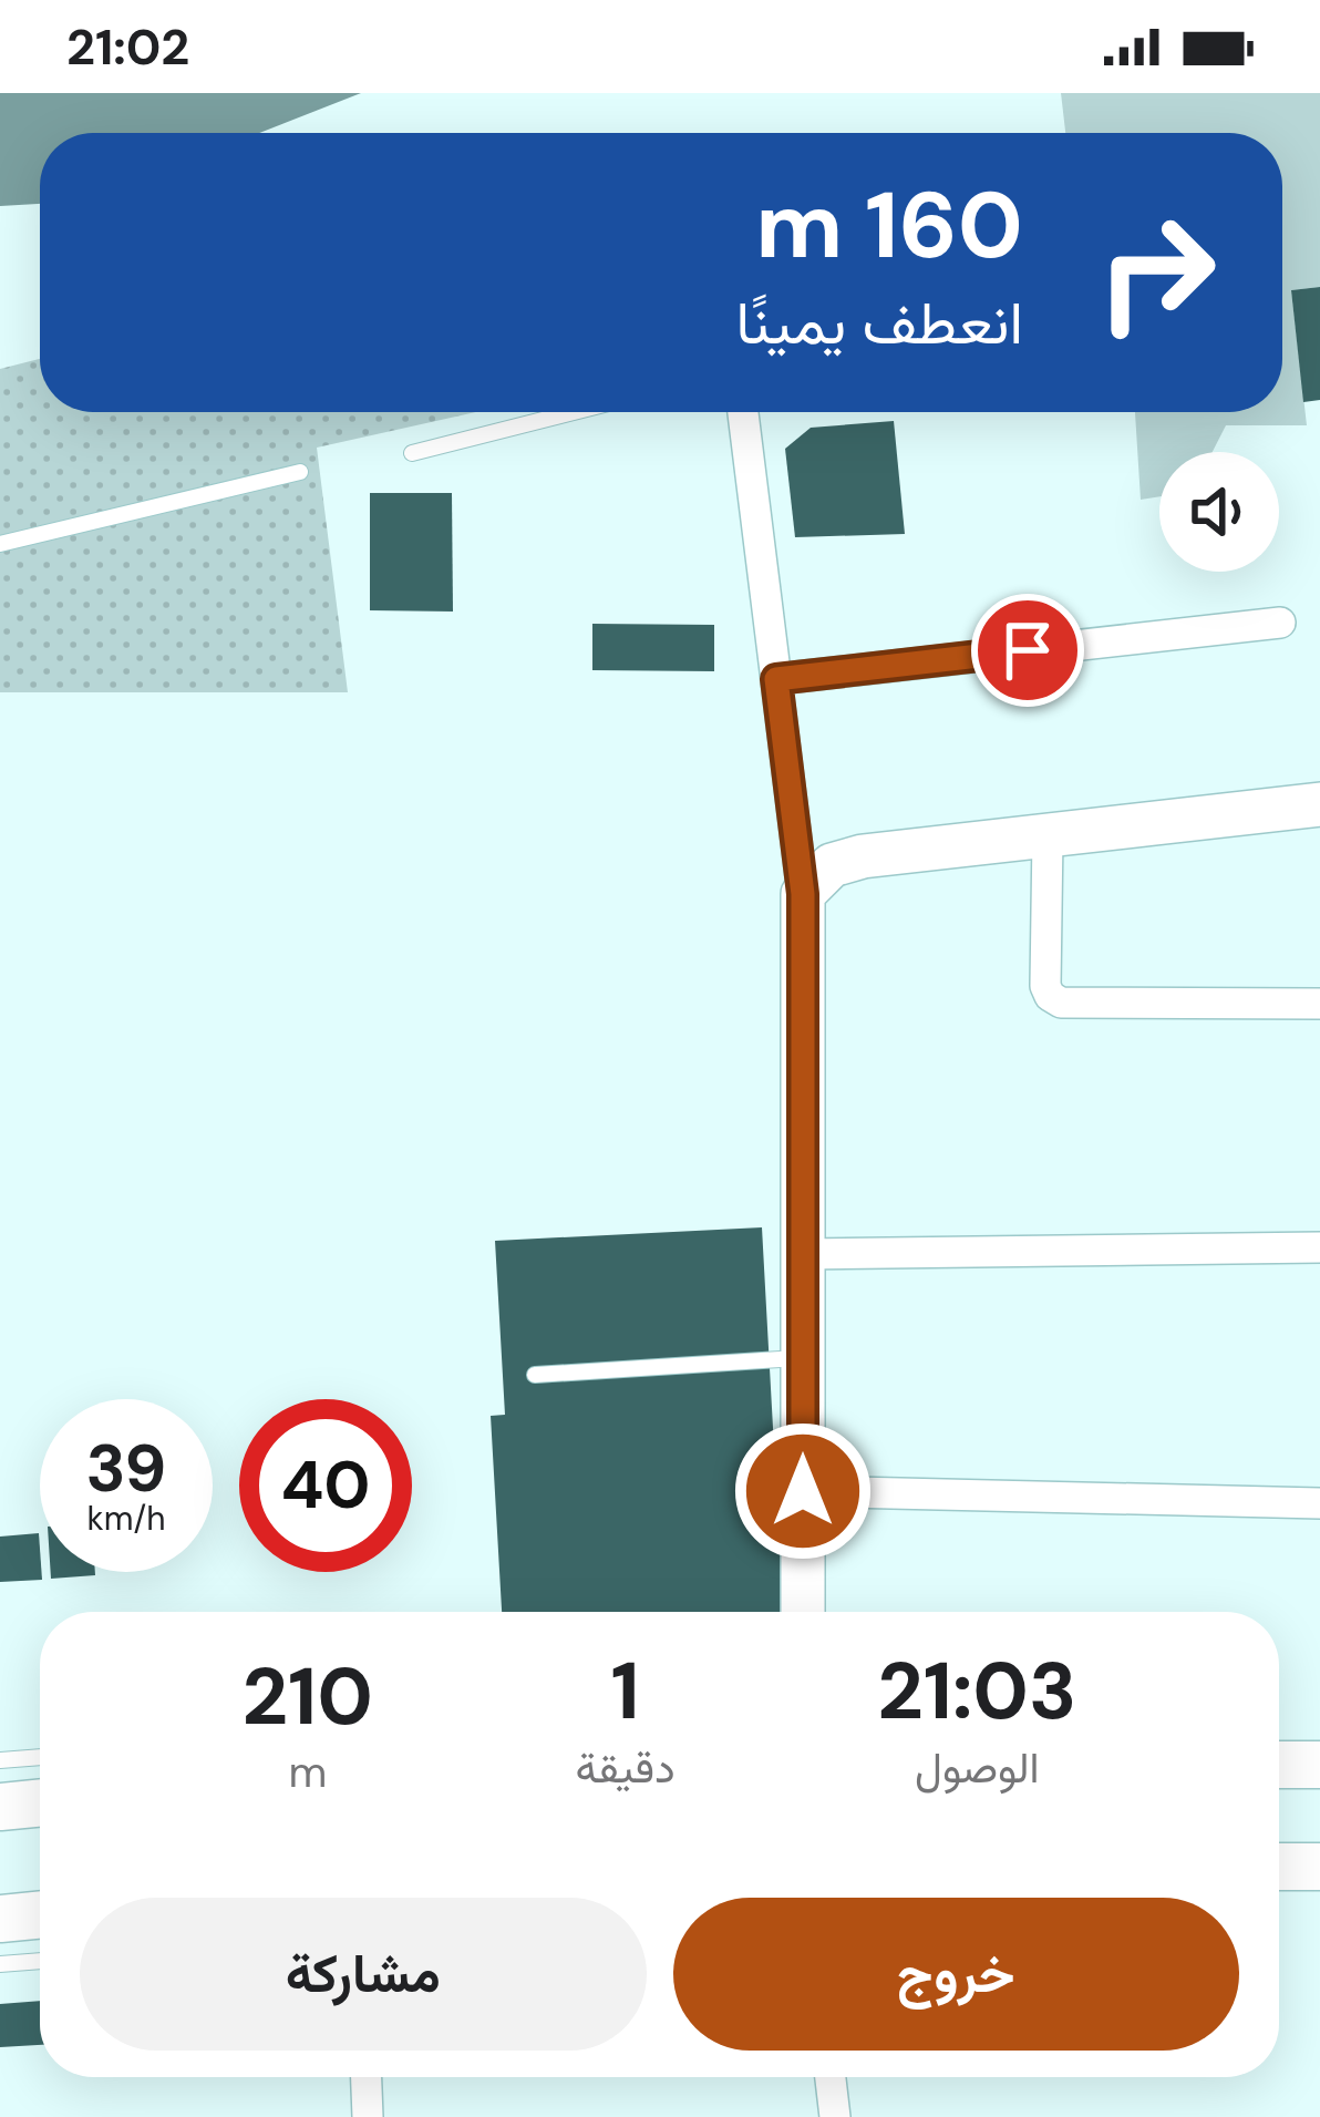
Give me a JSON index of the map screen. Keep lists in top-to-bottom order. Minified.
{"page":{"status":"21:02","turn":["160 m","انعطف يمينًا"],"speed":"39 km/h","limit":"40","eta":["21:03","الوصول","1","دقيقة","210","m"],"buttons":["خروج","مشاركة"]}}
